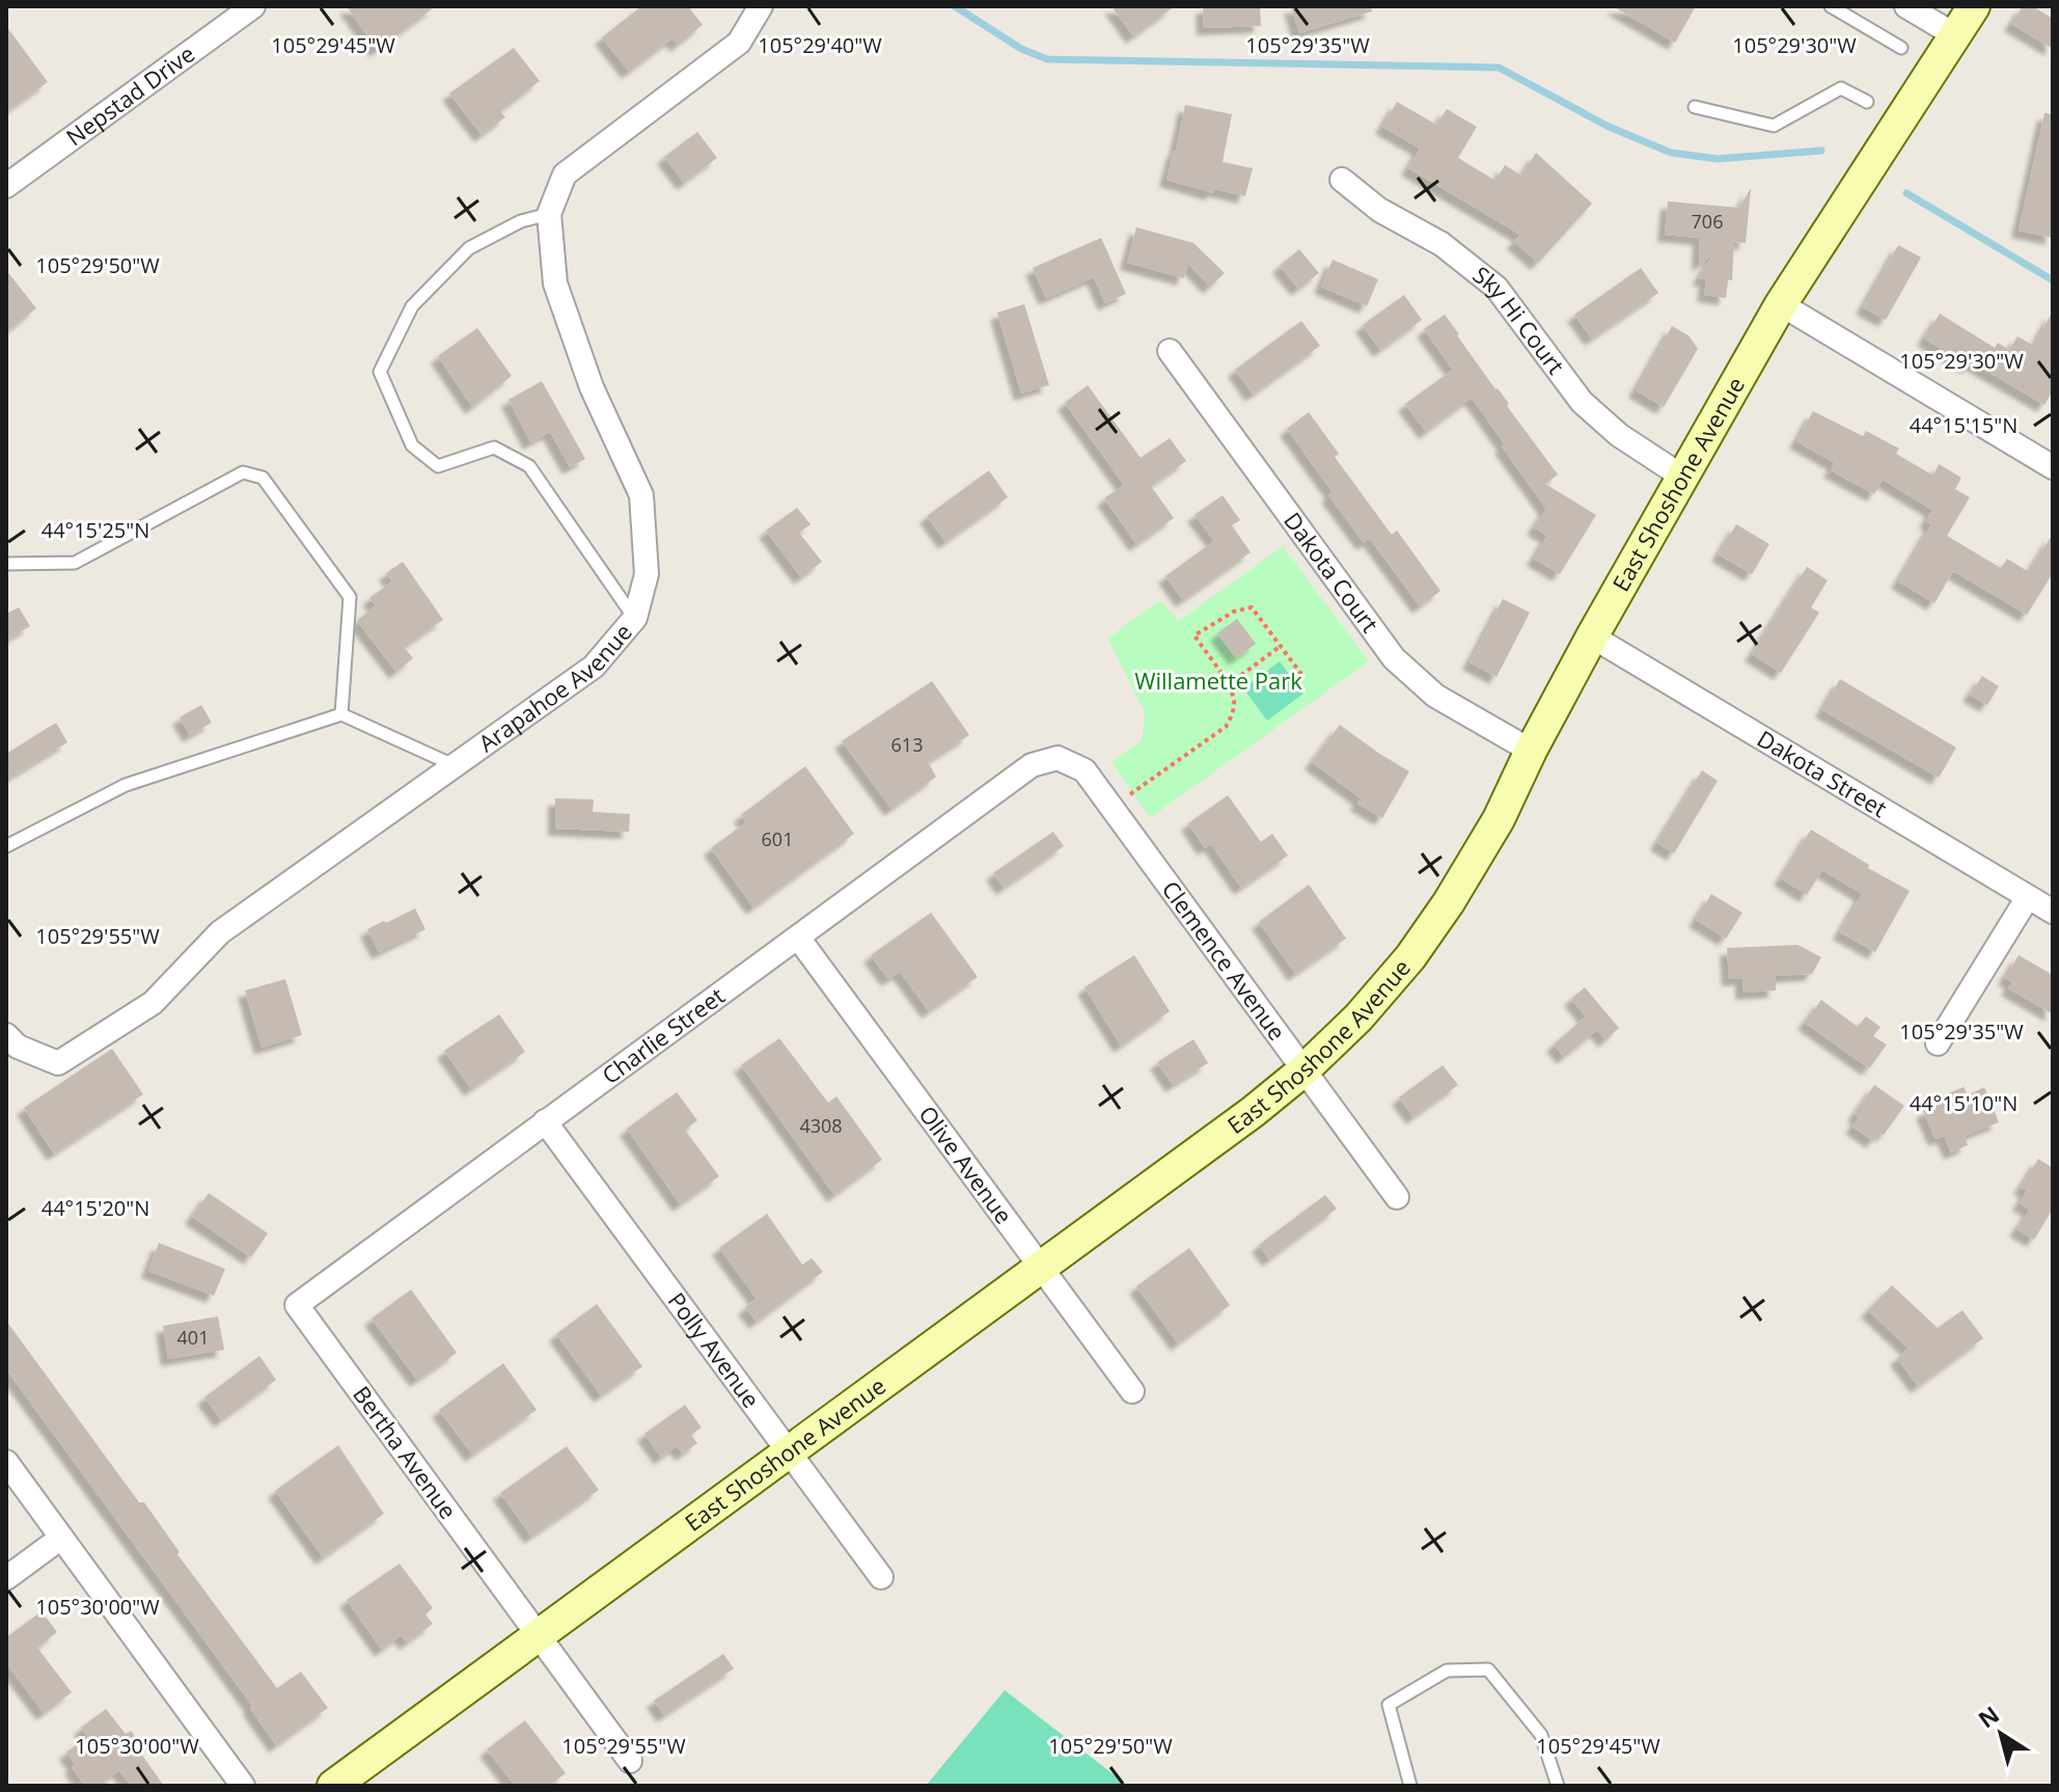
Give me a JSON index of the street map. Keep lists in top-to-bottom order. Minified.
{"streets":{"street":["Nepstad Drive","Sky Hi Court","East Shoshone Avenue","Dakota Court","Arapahoe Avenue","Dakota Street","Clemence Avenue","Charlie Street","Olive Avenue","Polly Avenue","Bertha Avenue"]},"crossings":[["Sky Hi Court","East Shoshone Avenue"],["East Shoshone Avenue","Dakota Court"],["East Shoshone Avenue","Dakota Street"],["East Shoshone Avenue","Clemence Avenue"],["East Shoshone Avenue","Olive Avenue"],["East Shoshone Avenue","Polly Avenue"],["East Shoshone Avenue","Bertha Avenue"],["Clemence Avenue","Charlie Street"],["Charlie Street","Olive Avenue"],["Charlie Street","Polly Avenue"],["Charlie Street","Bertha Avenue"]],"parks":["Willamette Park"],"house_numbers":["706","613","601","4308","401"],"north":"top left","coordinates":["105°29'45\"W","105°29'40\"W","105°29'35\"W","105°29'30\"W","105°29'50\"W","44°15'15\"N","44°15'25\"N","105°29'55\"W","44°15'10\"N","44°15'20\"N","105°30'00\"W"]}
